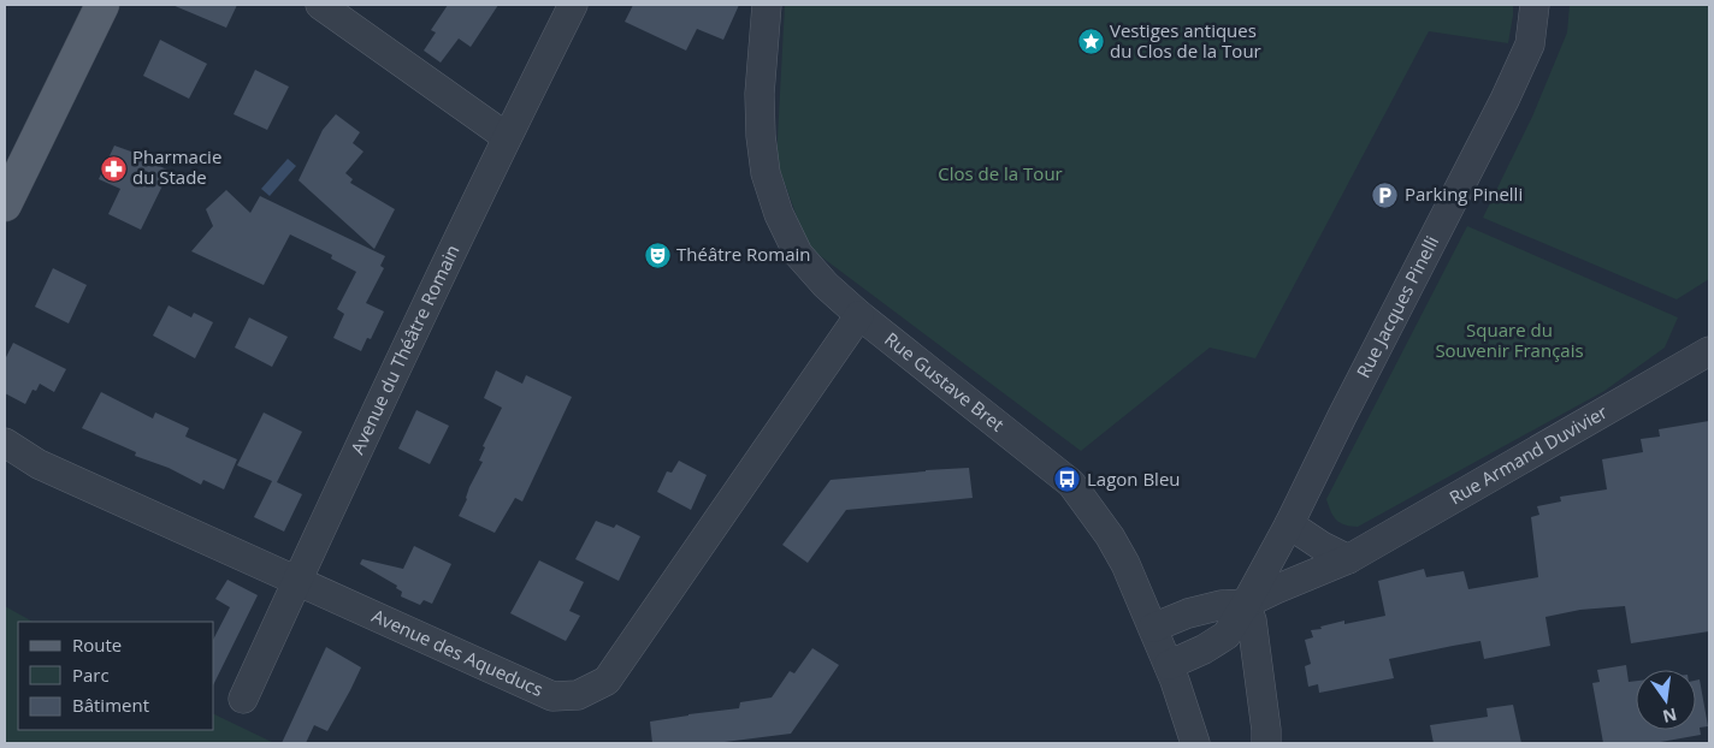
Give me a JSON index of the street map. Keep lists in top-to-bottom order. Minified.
{"streets":{"street":["Rue Jacques Pinelli","Avenue du Théâtre Romain","Rue Gustave Bret","Rue Armand Duvivier","Avenue des Aqueducs"]},"crossings":[["Rue Jacques Pinelli","Rue Gustave Bret"],["Rue Jacques Pinelli","Rue Armand Duvivier"],["Avenue du Théâtre Romain","Avenue des Aqueducs"],["Rue Gustave Bret","Avenue des Aqueducs"]],"parks":["Clos de la Tour","Square du Souvenir Français"],"places":{"place":["Vestiges antiques du Clos de la Tour"],"pharmacy":["Pharmacie du Stade"],"parking":["Parking Pinelli"],"theatre":["Théâtre Romain"],"bus stop":["Lagon Bleu"]},"legend":["Route","Parc","Bâtiment"],"north":"bottom"}
